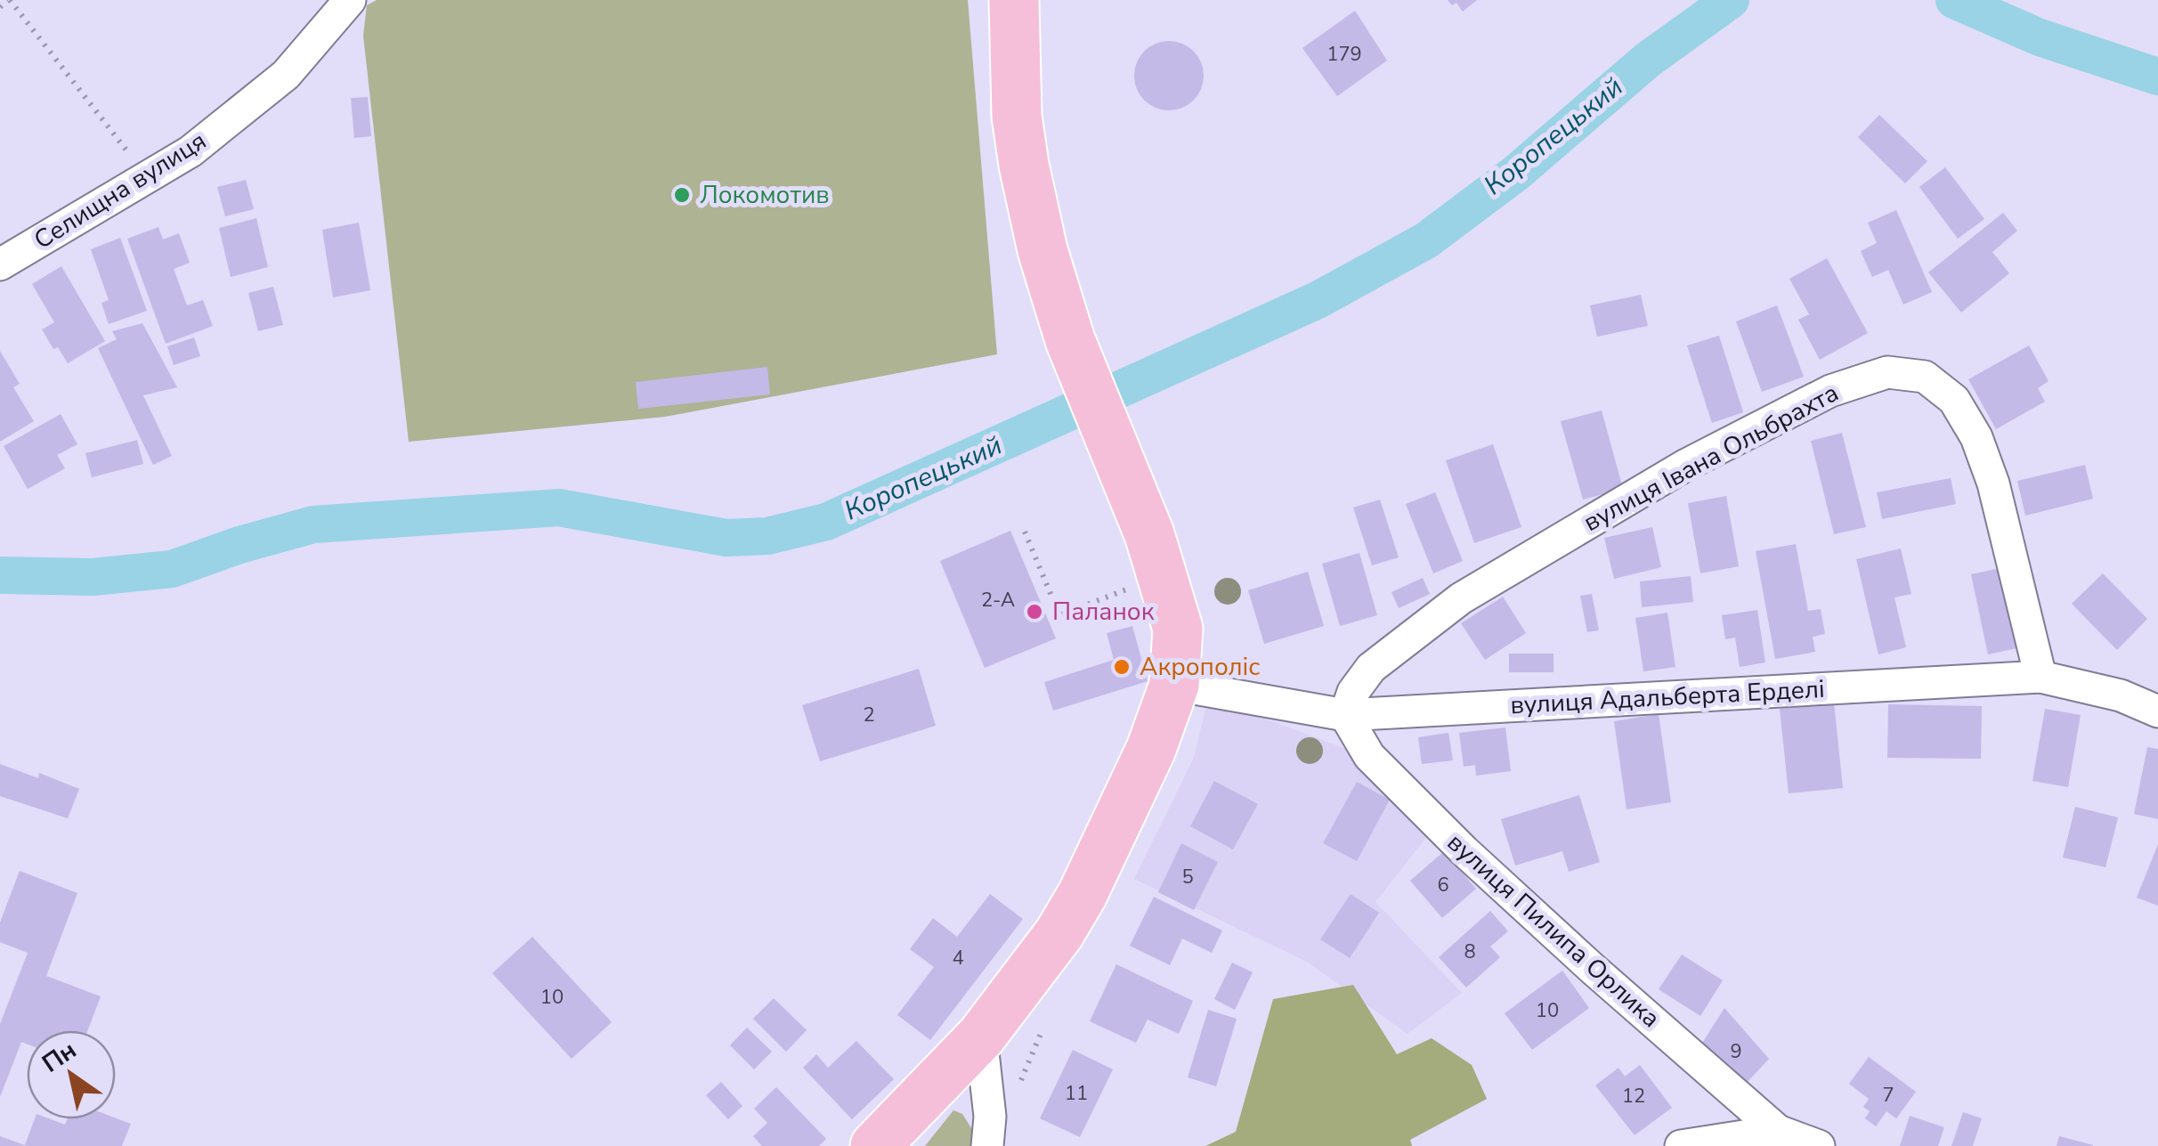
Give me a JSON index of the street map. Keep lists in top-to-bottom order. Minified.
{"streets":{"street":["Селищна вулиця","вулиця Івана Ольбрахта","вулиця Адальберта Ерделі","вулиця Пилипа Орлика"]},"crossings":[["вулиця Івана Ольбрахта","вулиця Адальберта Ерделі"],["вулиця Івана Ольбрахта","вулиця Пилипа Орлика"],["вулиця Адальберта Ерделі","вулиця Пилипа Орлика"]],"water":["Коропецький"],"places":["Локомотив","Паланок","Акрополіс"],"house_numbers":["179","2-А","2","5","6","8","4","10","10","9","11","7","12"],"north":"top left"}
